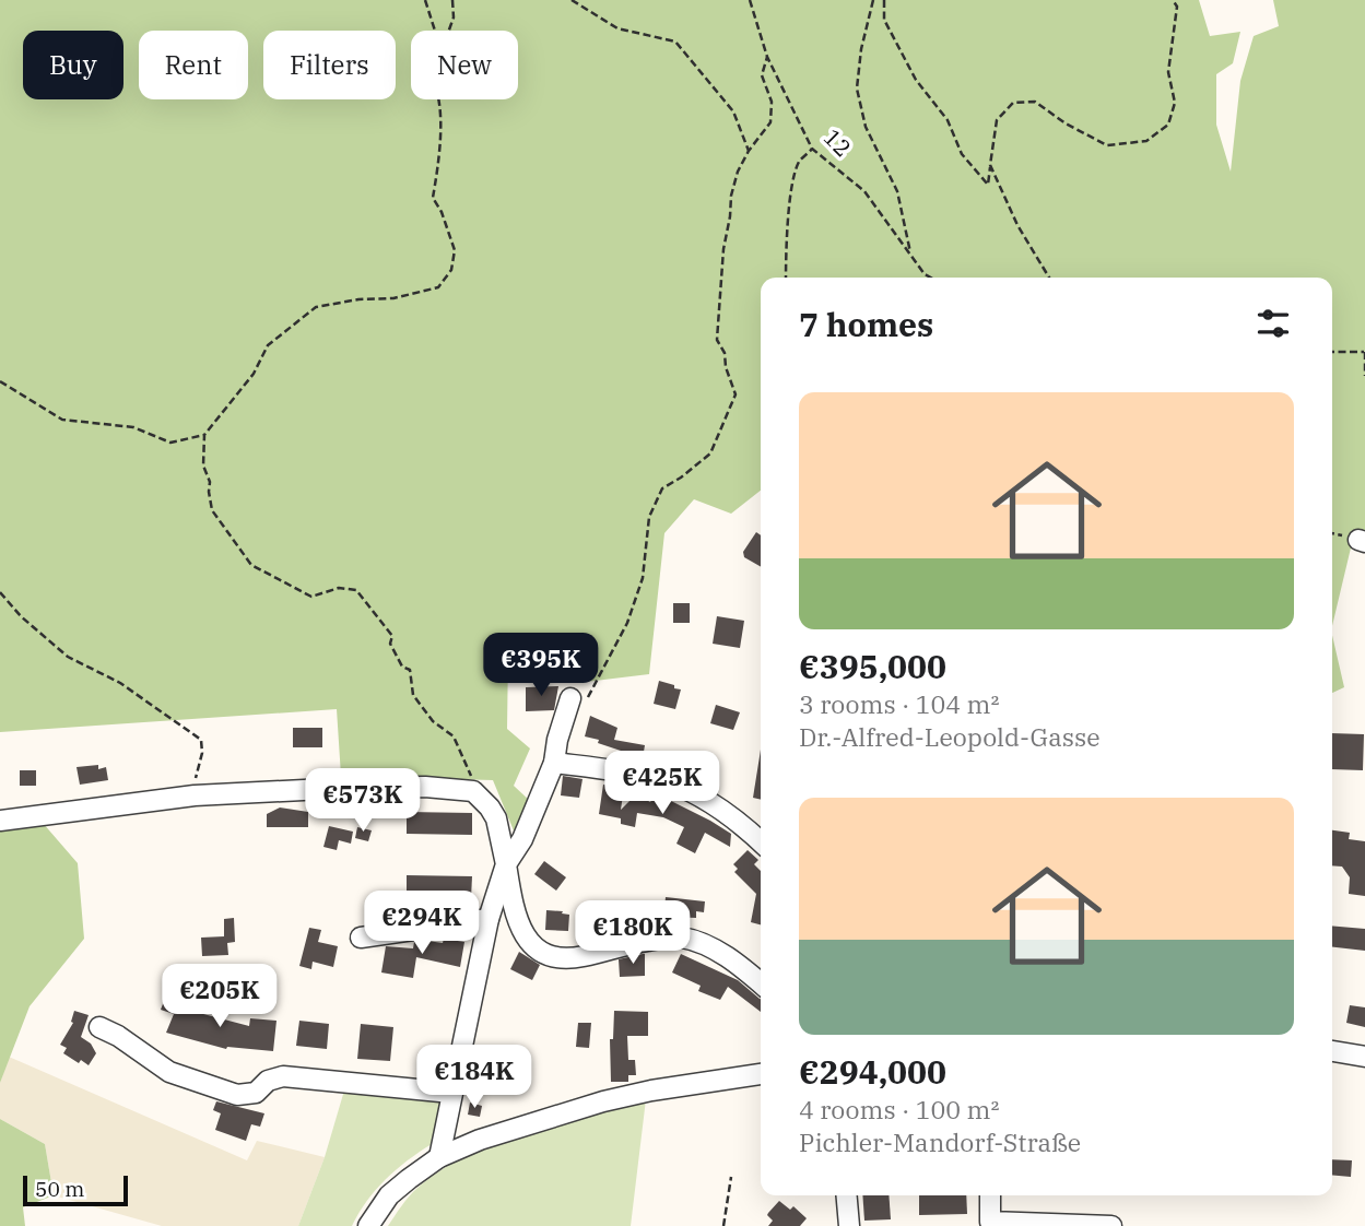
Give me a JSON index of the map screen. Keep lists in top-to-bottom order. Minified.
{"streets":{"path":["12"]},"scale_bar":"50 m","page":{"chip":["Buy","Rent","Filters","New"],"heading":"7 homes","list":[{"name":"€395,000","note":"3 rooms · 104 m² · Dr.-Alfred-Leopold-Gasse"},{"name":"€294,000","note":"4 rooms · 100 m² · Pichler-Mandorf-Straße"}],"price":["€395K","€425K","€573K","€294K","€180K","€205K","€184K"],"scale":"50 m"}}
